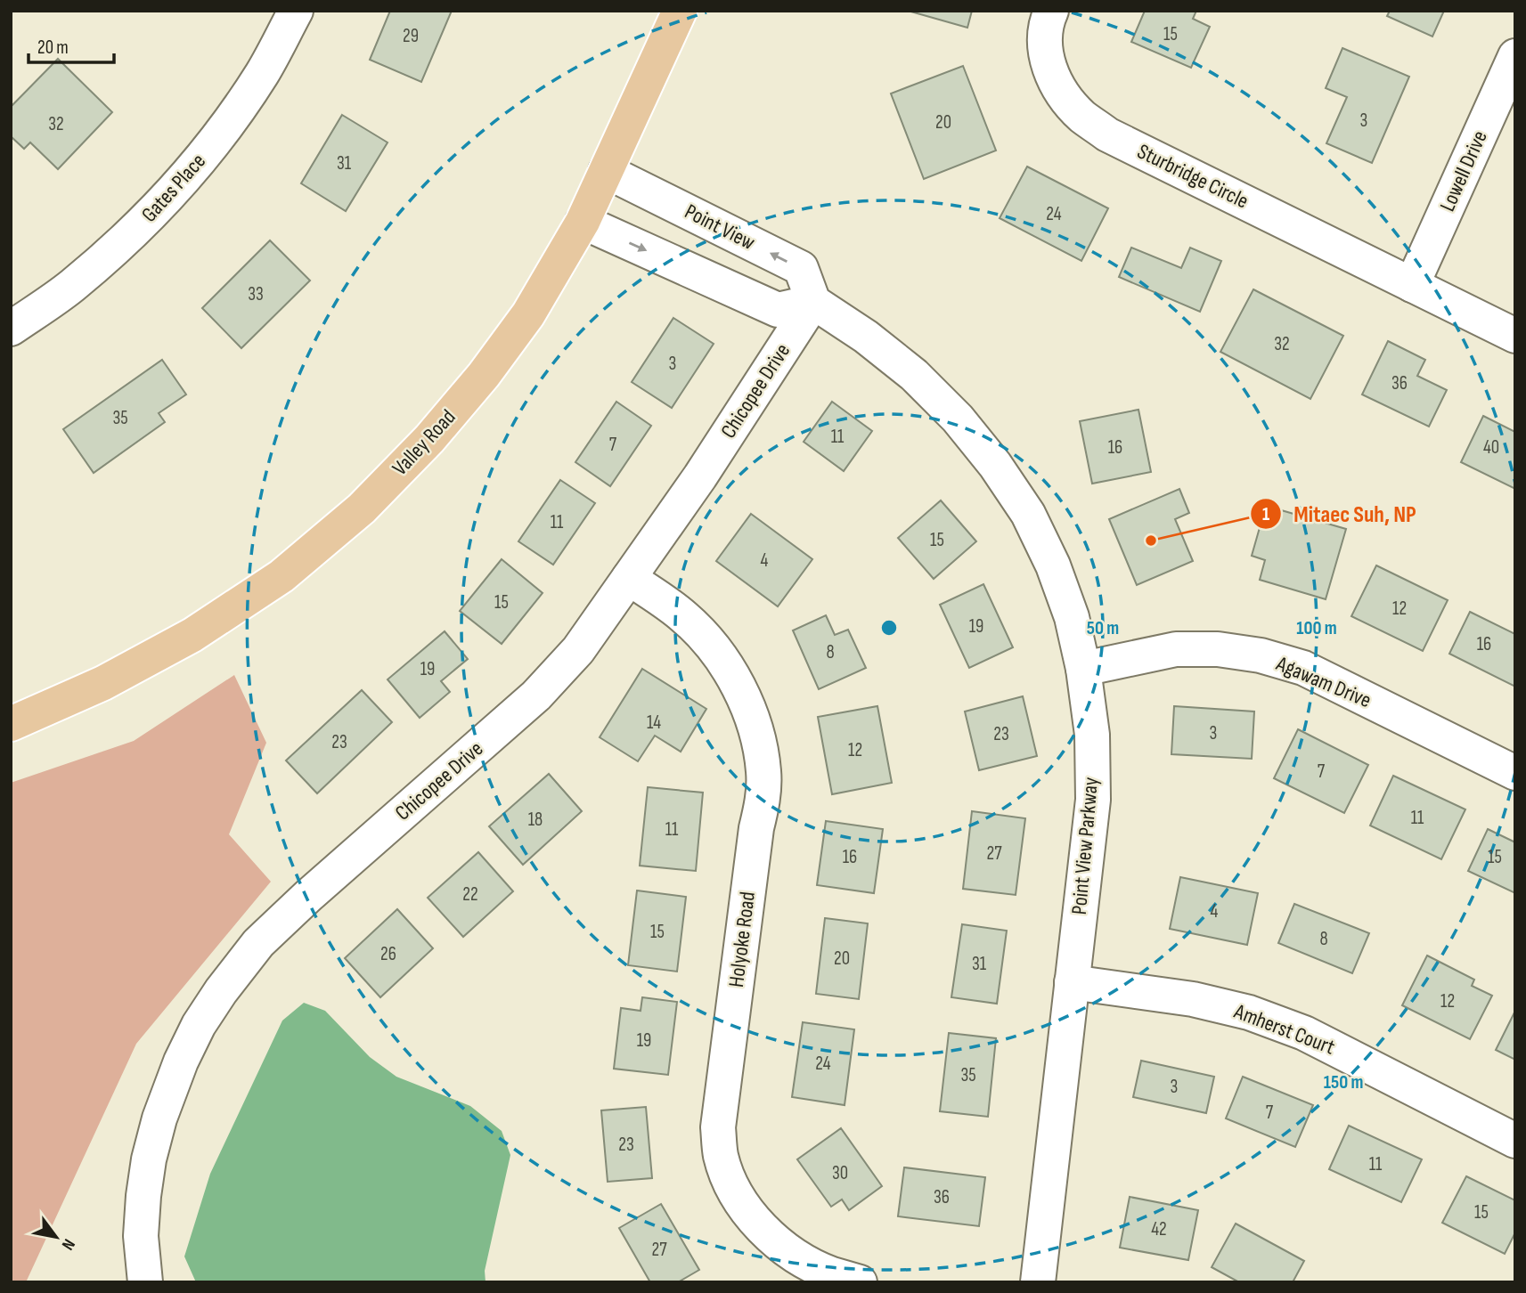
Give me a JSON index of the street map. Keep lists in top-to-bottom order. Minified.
{"streets":{"main road":["Valley Road"],"street":["Lowell Drive","Sturbridge Circle","Gates Place","Point View","Chicopee Drive","Agawam Drive","Point View Parkway","Holyoke Road","Amherst Court"]},"crossings":[["Lowell Drive","Sturbridge Circle"],["Point View","Chicopee Drive"],["Point View","Valley Road"],["Point View","Point View Parkway"],["Chicopee Drive","Point View Parkway"],["Chicopee Drive","Holyoke Road"],["Agawam Drive","Point View Parkway"],["Point View Parkway","Amherst Court"]],"places":["Mitaec Suh, NP"],"house_numbers":["15","29","3","20","32","31","24","33","32","3","36","35","11","7","16","40","11","15","4","15","12","19","16","8","19","14","3","23","23","12","7","11","18","11","27","16","15","22","4","15","8","26","20","31","12","19","24","35","3","7","23","11","30","36","15","42","27"],"scale_bar":"20 m","north":"bottom right","rings":["50 m","100 m","150 m"]}
